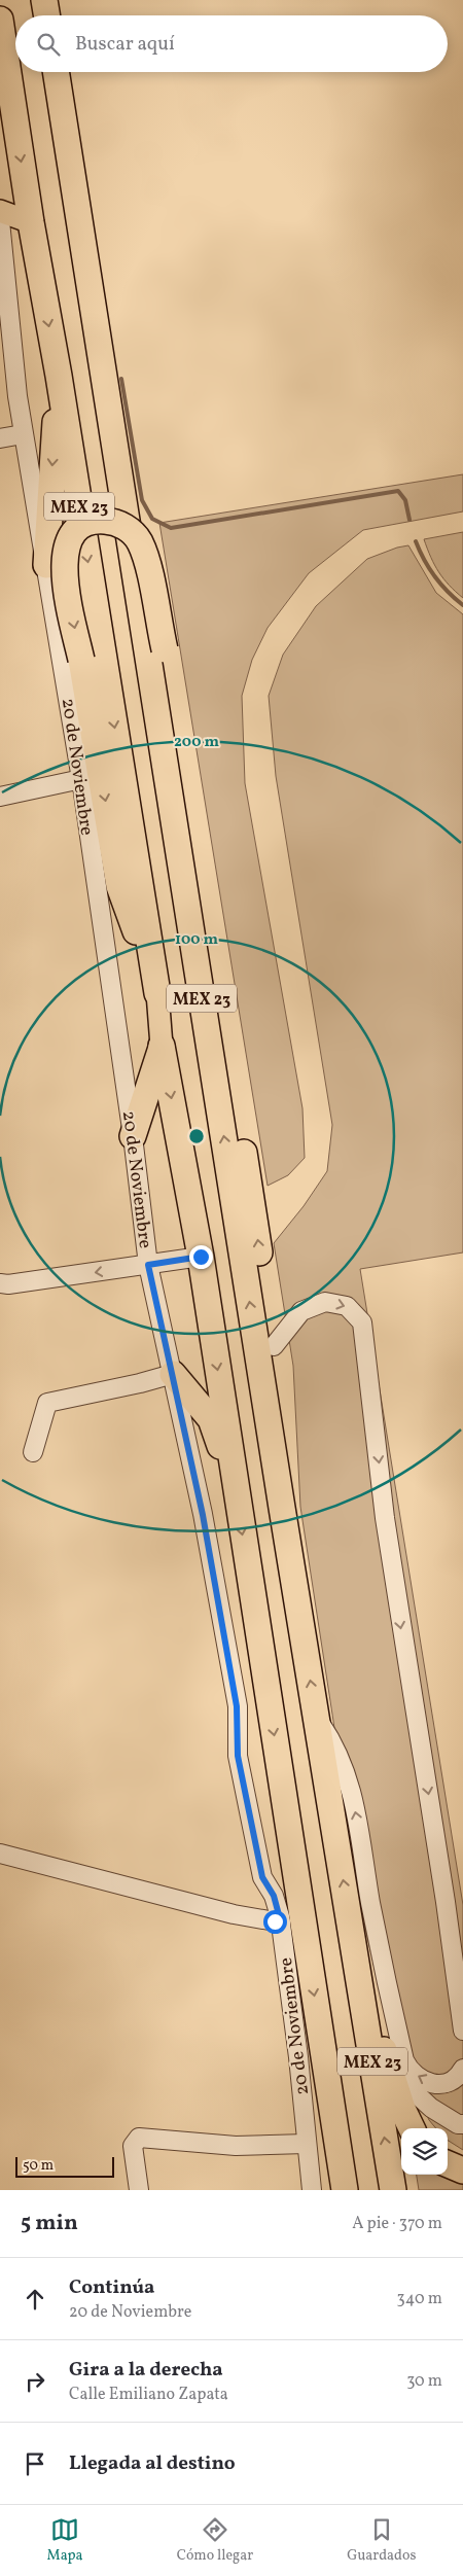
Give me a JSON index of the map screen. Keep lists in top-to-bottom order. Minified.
{"streets":{"highway":["MEX 23"],"street":["20 de Noviembre"]},"scale_bar":"50 m","page":{"search":"Buscar aquí","scale":"50 m","heading":["5 min","A pie · 370 m"],"list":[["Continúa","20 de Noviembre","340 m"],["Gira a la derecha","Calle Emiliano Zapata","30 m"],"Llegada al destino"],"nav":["Mapa","Cómo llegar","Guardados"]},"rings":["200 m","100 m"]}
